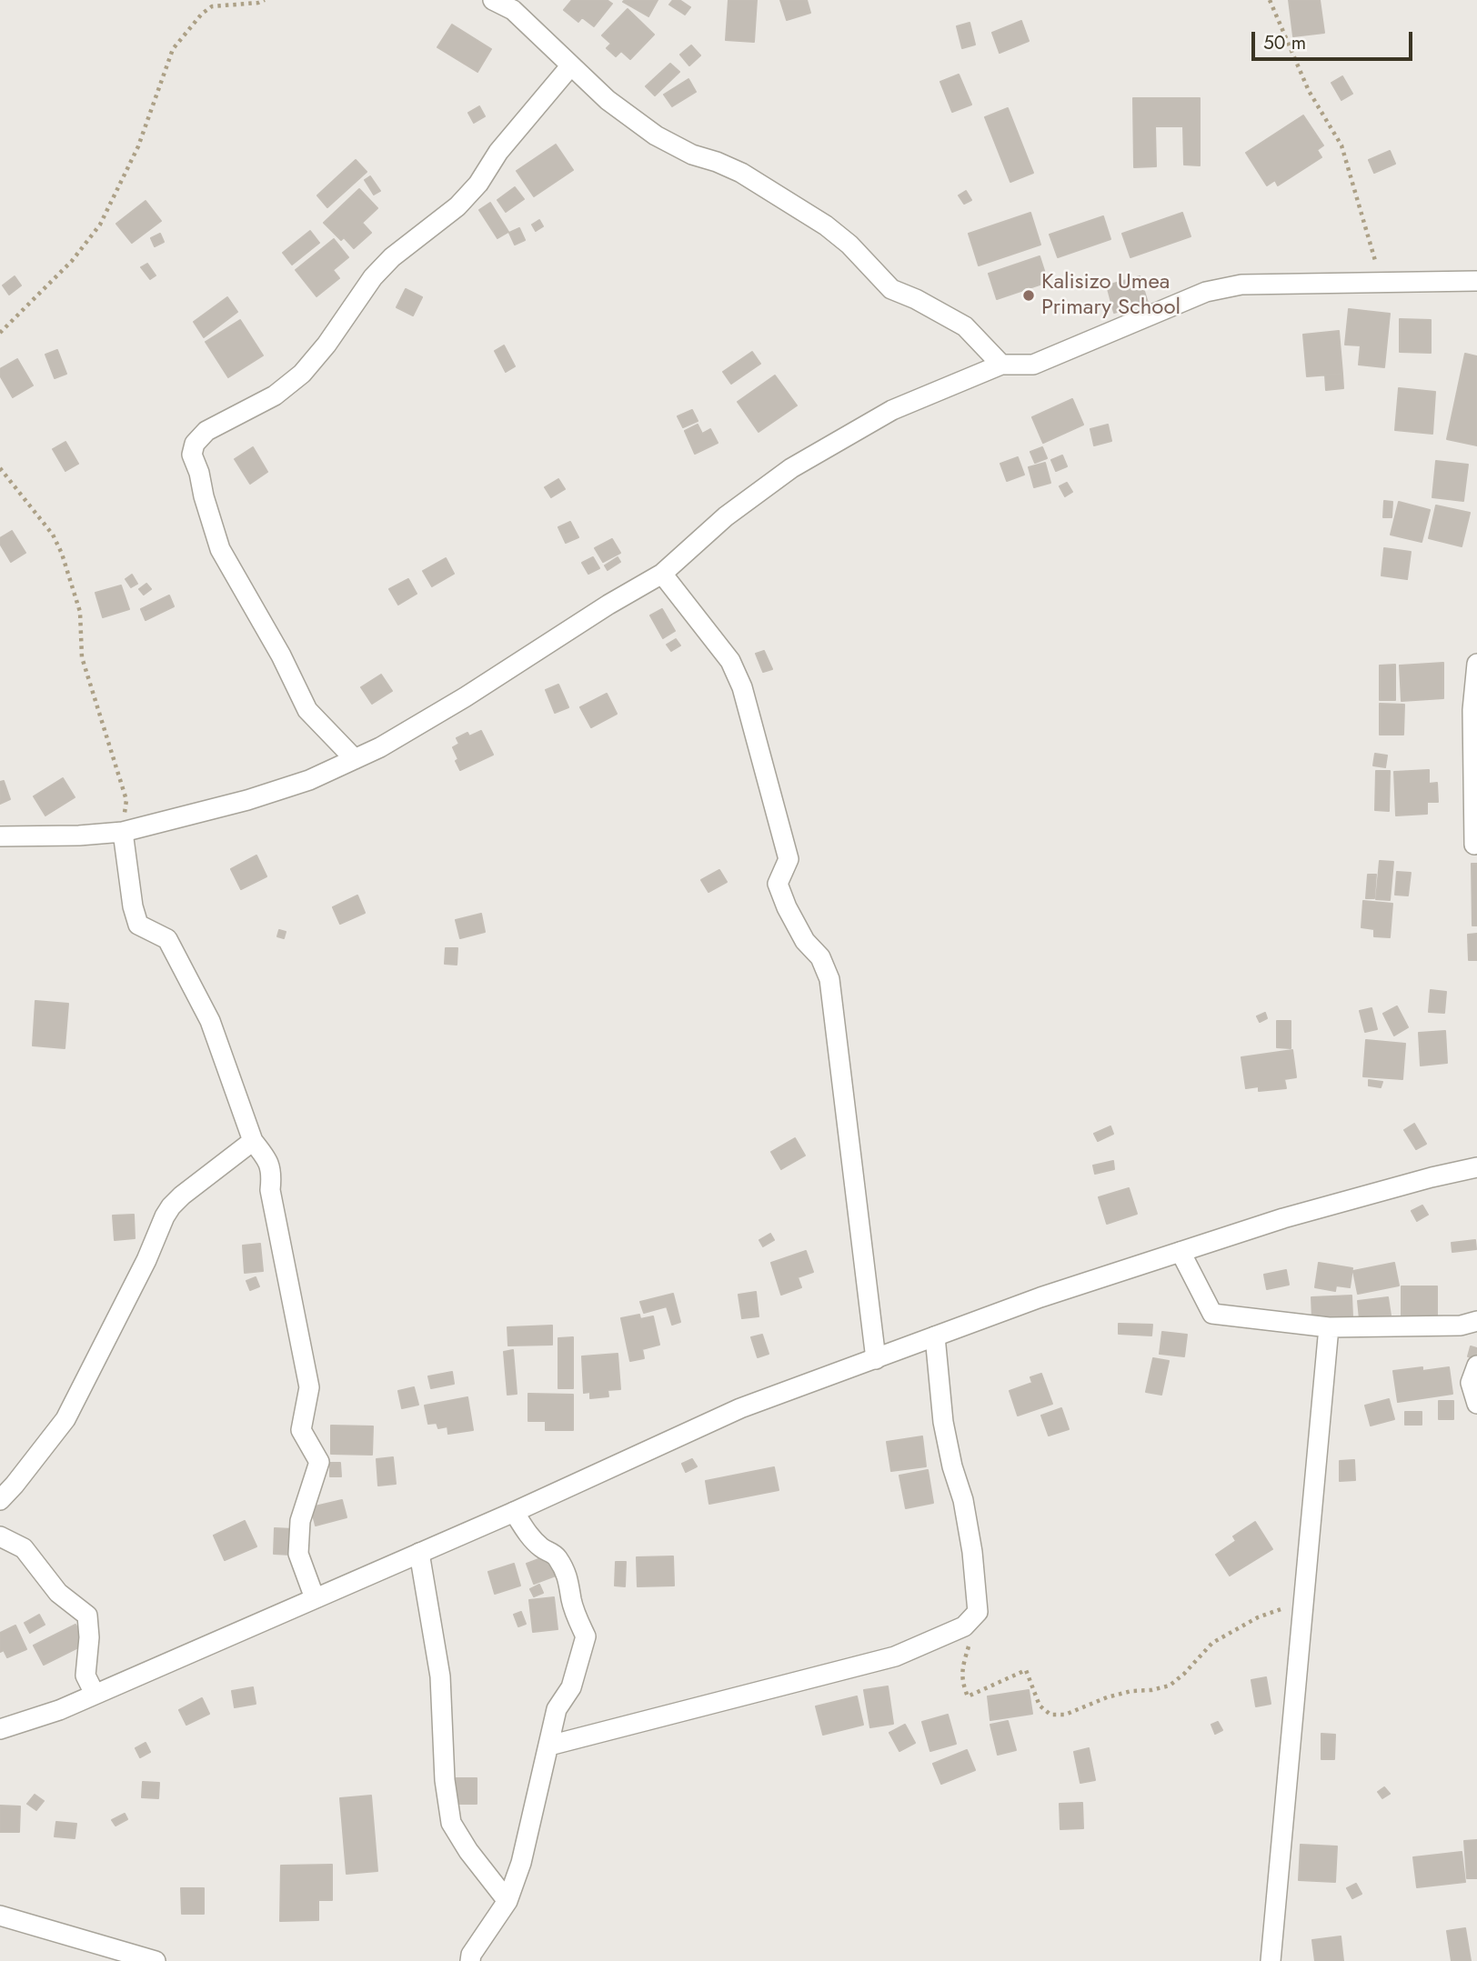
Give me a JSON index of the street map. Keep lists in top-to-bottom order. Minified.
{"places":["Kalisizo Umea Primary School"],"scale_bar":"50 m"}
